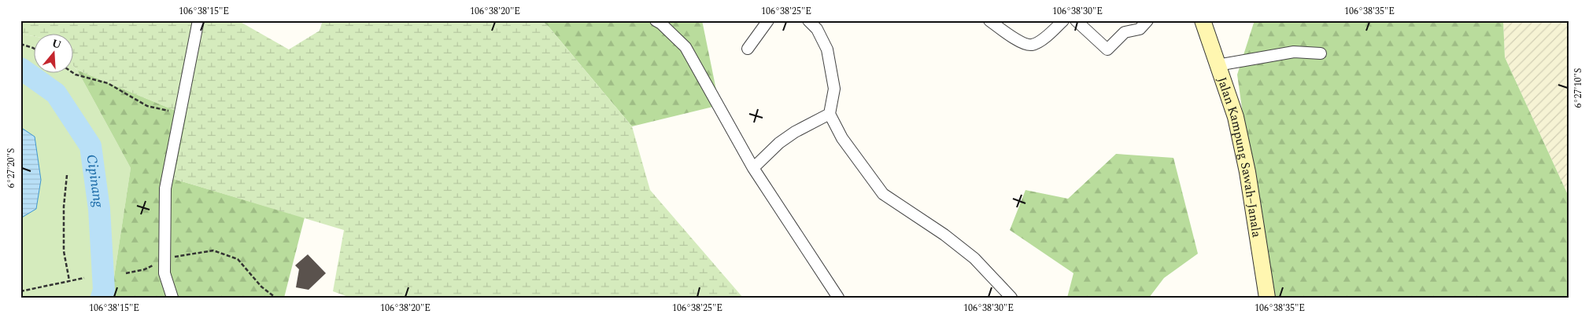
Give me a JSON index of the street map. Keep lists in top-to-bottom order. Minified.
{"streets":{"main road":["Jalan Kampung Sawah–Janala"]},"water":["Cipinang"],"north":"top","coordinates":["106°38'15\"E","106°38'20\"E","106°38'25\"E","106°38'30\"E","106°38'35\"E","6°27'10\"S","6°27'20\"S"]}
